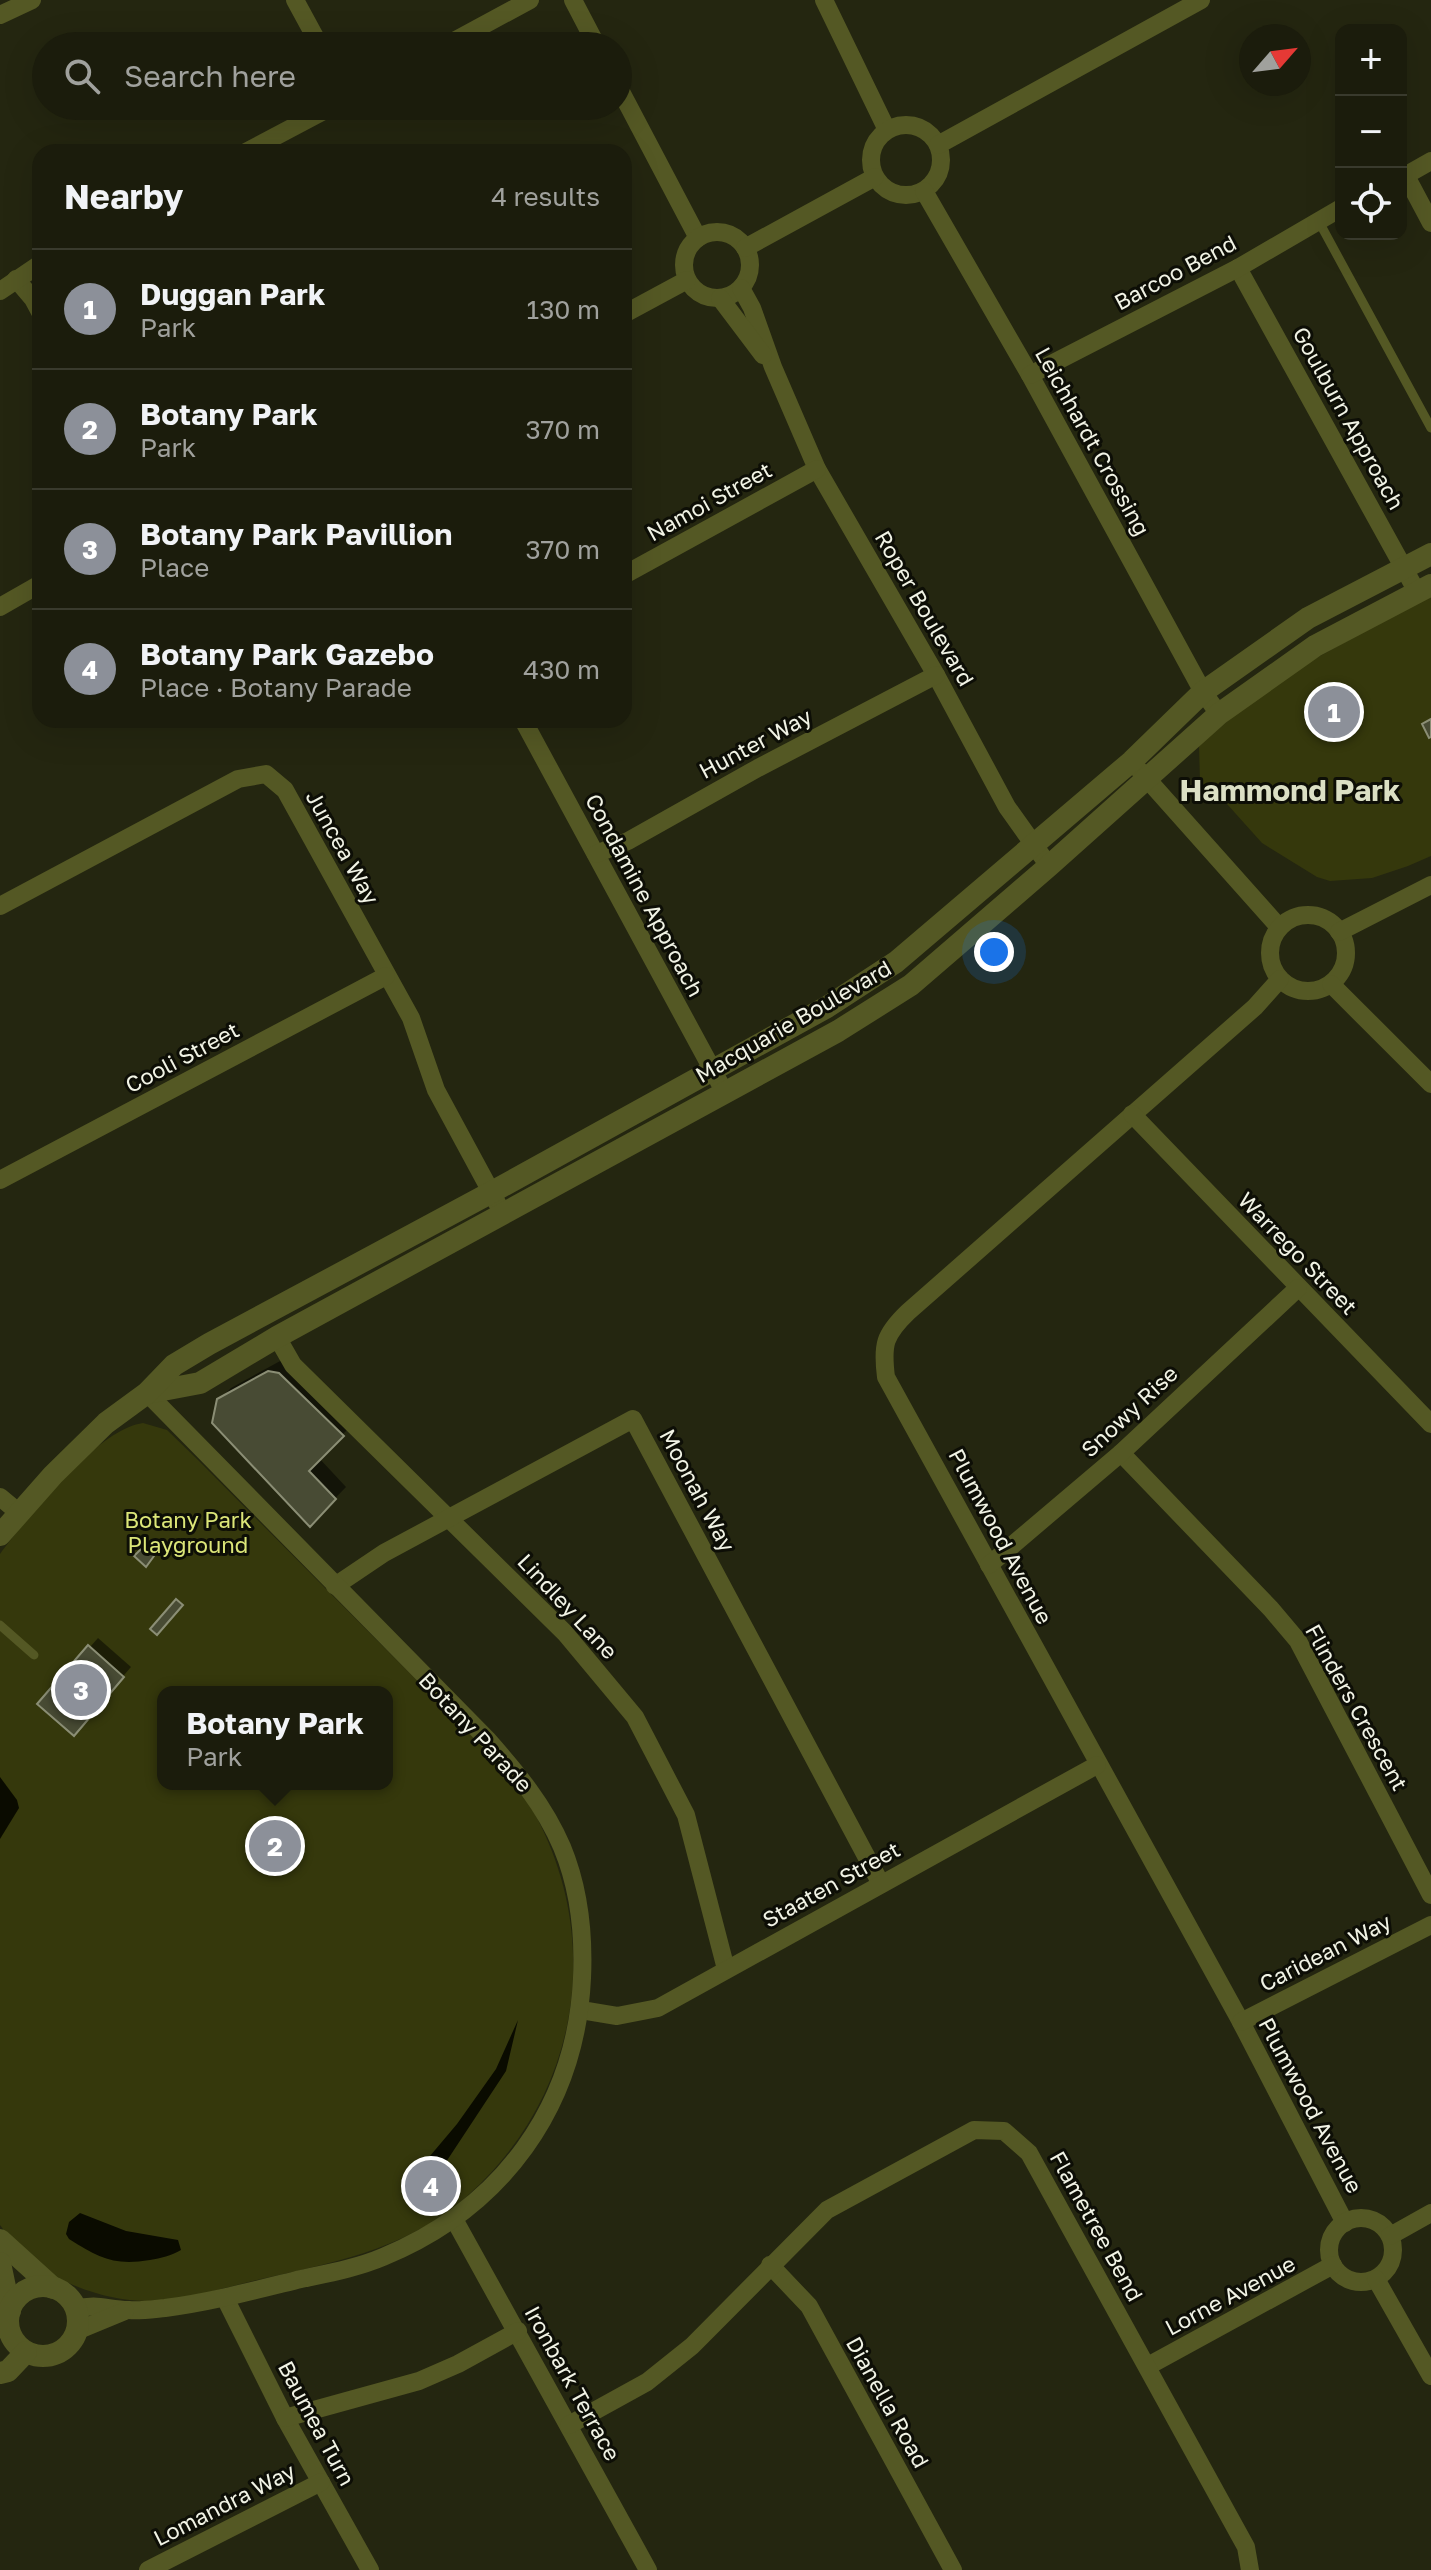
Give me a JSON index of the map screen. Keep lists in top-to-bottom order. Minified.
{"streets":{"street":["Barcoo Bend","Goulburn Approach","Leichhardt Crossing","Namoi Street","Roper Boulevard","Hunter Way","Juncea Way","Condamine Approach","Macquarie Boulevard","Cooli Street","Warrego Street","Snowy Rise","Moonah Way","Plumwood Avenue","Lindley Lane","Flinders Crescent","Botany Parade","Staaten Street","Caridean Way","Flametree Bend","Lorne Avenue","Ironbark Terrace","Dianella Road","Baumea Turn","Lomandra Way"]},"crossings":[["Barcoo Bend","Goulburn Approach"],["Barcoo Bend","Leichhardt Crossing"],["Goulburn Approach","Macquarie Boulevard"],["Leichhardt Crossing","Macquarie Boulevard"],["Namoi Street","Roper Boulevard"],["Roper Boulevard","Hunter Way"],["Roper Boulevard","Macquarie Boulevard"],["Hunter Way","Condamine Approach"],["Juncea Way","Macquarie Boulevard"],["Juncea Way","Cooli Street"],["Condamine Approach","Macquarie Boulevard"],["Macquarie Boulevard","Lindley Lane"],["Macquarie Boulevard","Botany Parade"],["Warrego Street","Snowy Rise"],["Warrego Street","Plumwood Avenue"],["Snowy Rise","Plumwood Avenue"],["Snowy Rise","Flinders Crescent"],["Moonah Way","Lindley Lane"],["Moonah Way","Botany Parade"],["Moonah Way","Staaten Street"],["Plumwood Avenue","Staaten Street"],["Plumwood Avenue","Caridean Way"],["Plumwood Avenue","Lorne Avenue"],["Lindley Lane","Staaten Street"],["Botany Parade","Staaten Street"],["Botany Parade","Ironbark Terrace"],["Botany Parade","Baumea Turn"],["Flametree Bend","Lorne Avenue"],["Flametree Bend","Ironbark Terrace"],["Flametree Bend","Dianella Road"],["Baumea Turn","Lomandra Way"]],"districts":["Hammond Park"],"parks":["Botany Park Playground"],"north":"top right","page":{"map_buttons":["+","−"],"search":"Search here","heading":["Nearby","4 results"],"list":[{"mark":"1","name":"Duggan Park","note":"Park","value":"130 m"},{"mark":"2","name":"Botany Park","note":"Park","value":"370 m"},{"mark":"3","name":"Botany Park Pavillion","note":"Place","value":"370 m"},{"mark":"4","name":"Botany Park Gazebo","note":"Place · Botany Parade","value":"430 m"}],"pins":["1","3","2","4"],"popup":["Botany Park","Park"]}}
